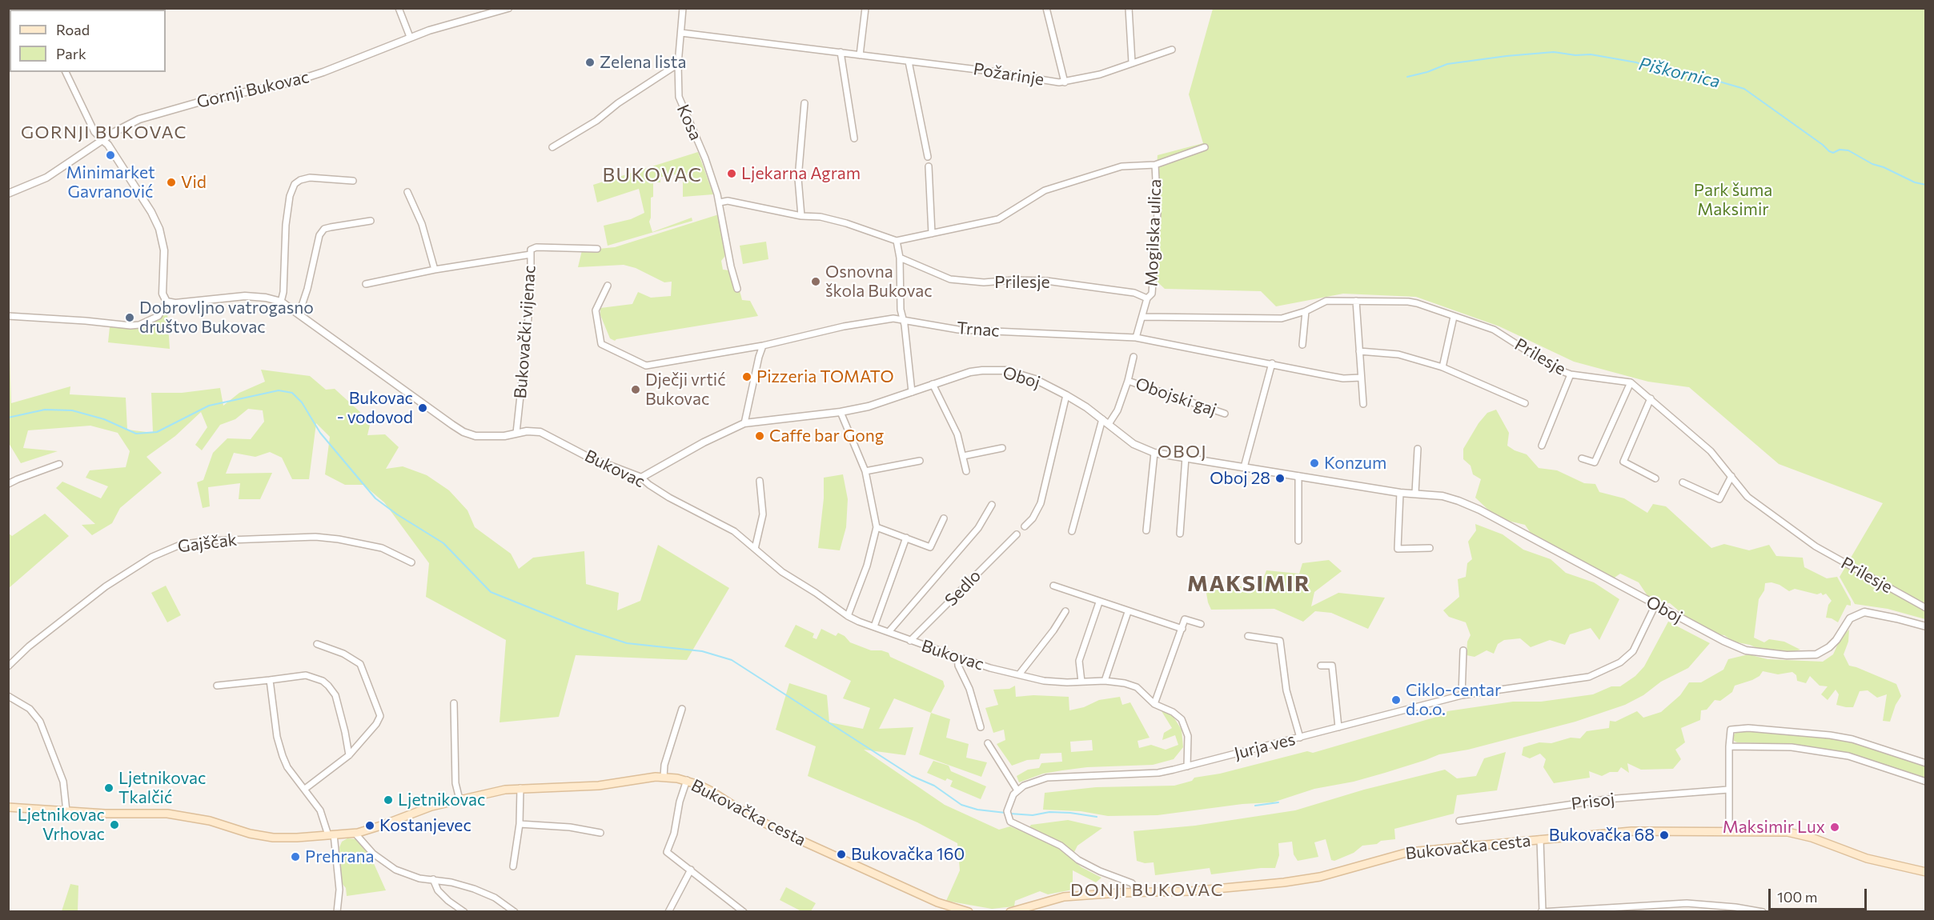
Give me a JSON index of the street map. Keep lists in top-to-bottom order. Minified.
{"streets":{"main road":["Bukovačka cesta"],"street":["Požarinje","Gornji Bukovac","Kosa","Mogilska ulica","Prilesje","Trnac","Bukovački vijenac","Oboj","Obojski gaj","Bukovac","Gajščak","Sedlo","Jurja ves","Prisoj"]},"crossings":[["Požarinje","Kosa"],["Mogilska ulica","Prilesje"],["Bukovački vijenac","Bukovac"],["Oboj","Obojski gaj"],["Oboj","Bukovac"],["Oboj","Jurja ves"],["Bukovac","Sedlo"],["Bukovac","Jurja ves"]],"districts":["GORNJI BUKOVAC","BUKOVAC","OBOJ","MAKSIMIR","DONJI BUKOVAC"],"water":["Piškornica"],"parks":["Park šuma Maksimir"],"places":["Zelena lista","Minimarket Gavranović","Ljekarna Agram","Vid","Osnovna škola Bukovac","Dobrovljno vatrogasno društvo Bukovac","Pizzeria TOMATO","Dječji vrtić Bukovac","Bukovac - vodovod","Caffe bar Gong","Konzum","Oboj 28","Ciklo-centar d.o.o.","Ljetnikovac Tkalčić","Ljetnikovac","Ljetnikovac Vrhovac","Kostanjevec","Maksimir Lux","Bukovačka 68","Bukovačka 160","Prehrana"],"legend":["Road","Park"],"scale_bar":"100 m"}
